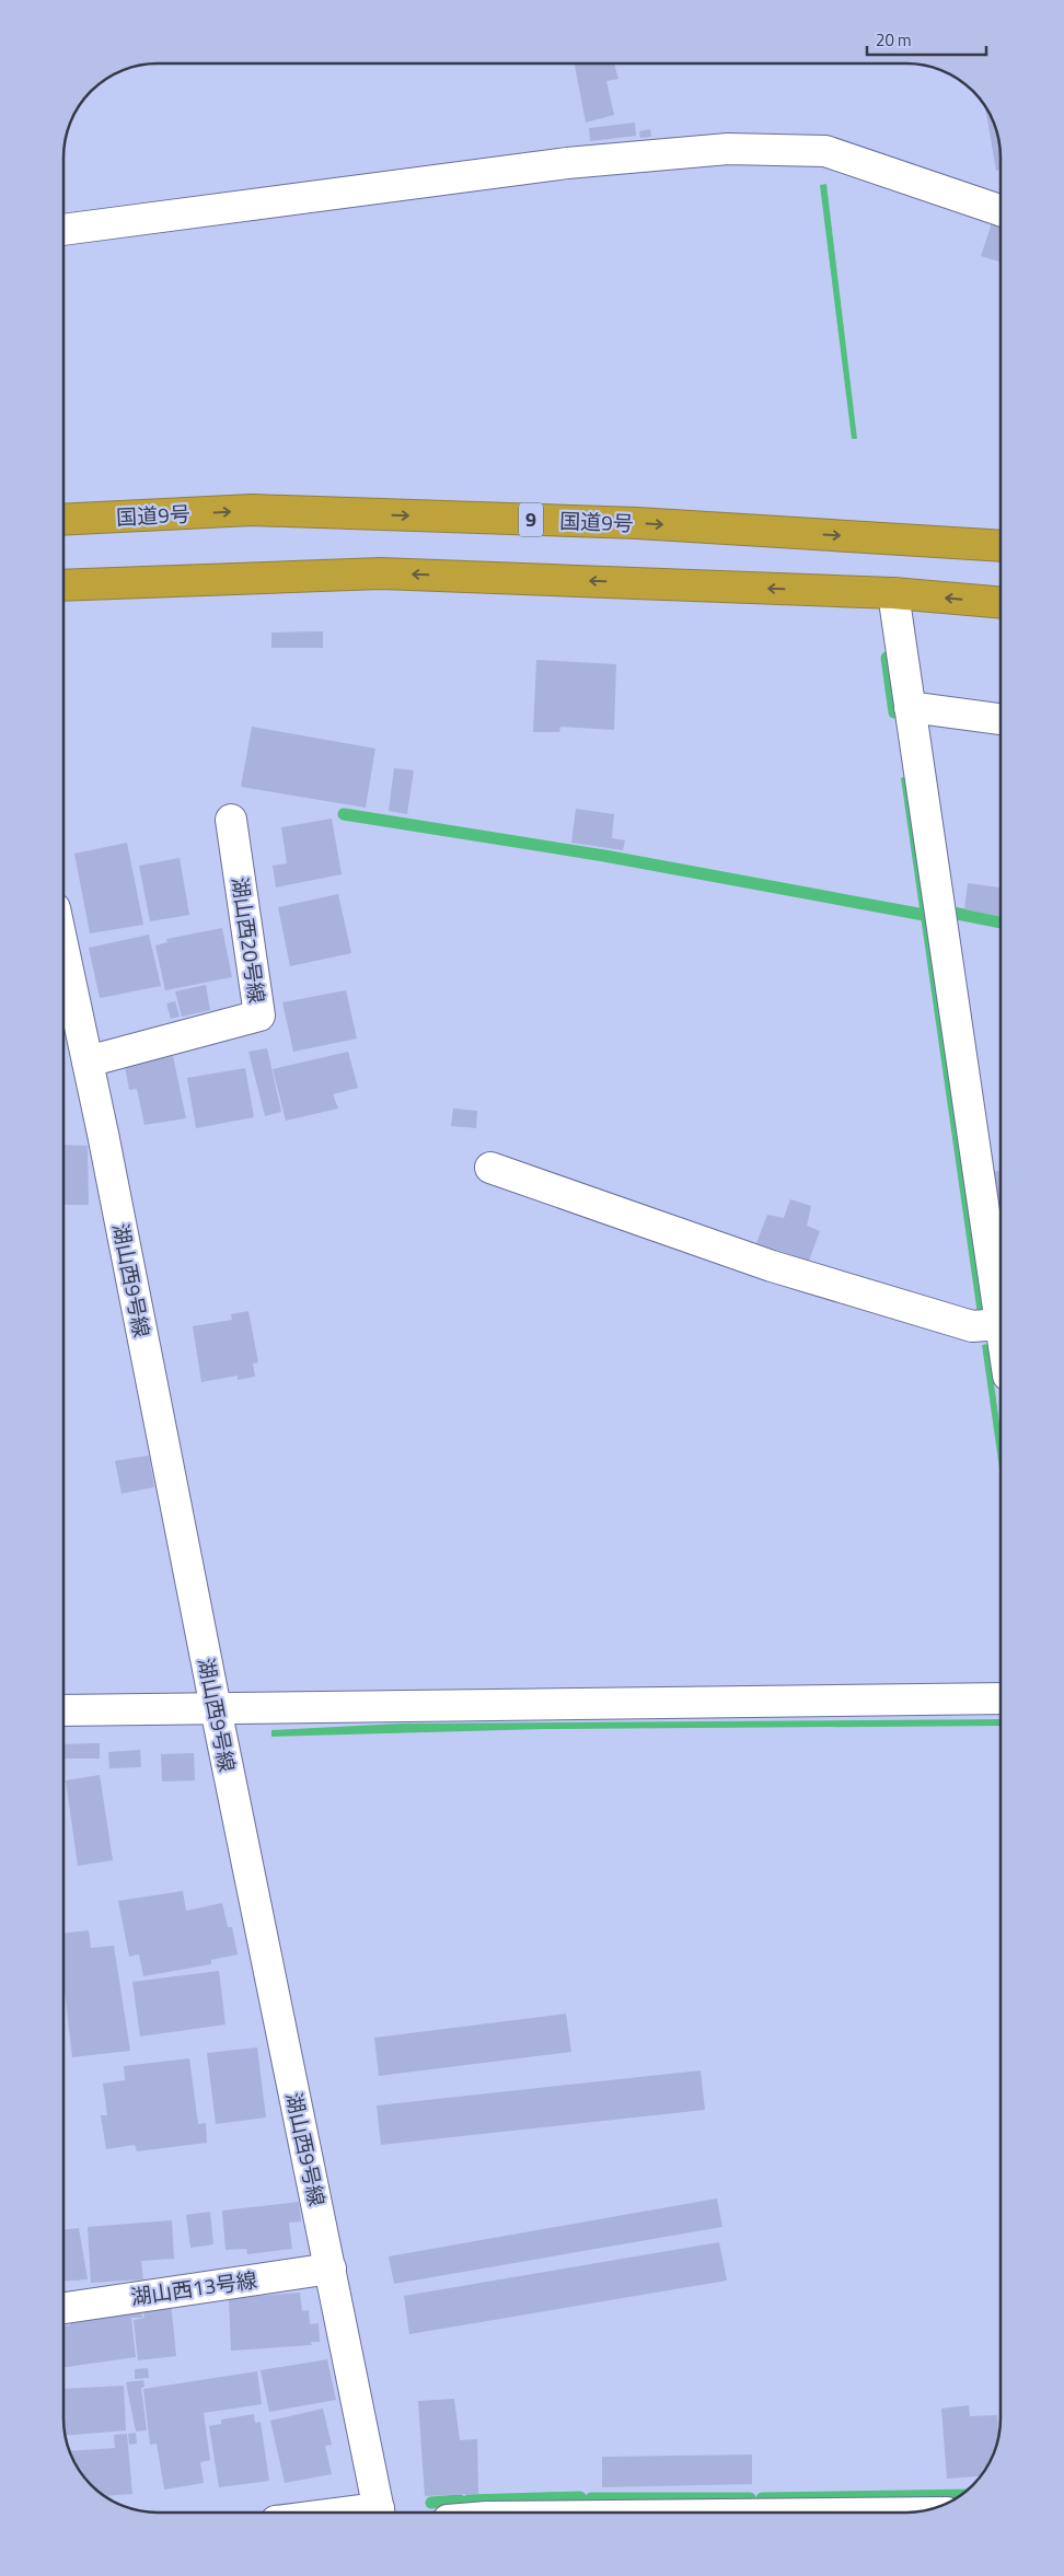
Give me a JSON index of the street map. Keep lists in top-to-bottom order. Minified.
{"streets":{"highway":["国道9号","9"],"street":["湖山西20号線","湖山西9号線","湖山西13号線"]},"crossings":[["湖山西20号線","湖山西9号線"],["湖山西9号線","湖山西13号線"]],"scale_bar":"20 m"}
